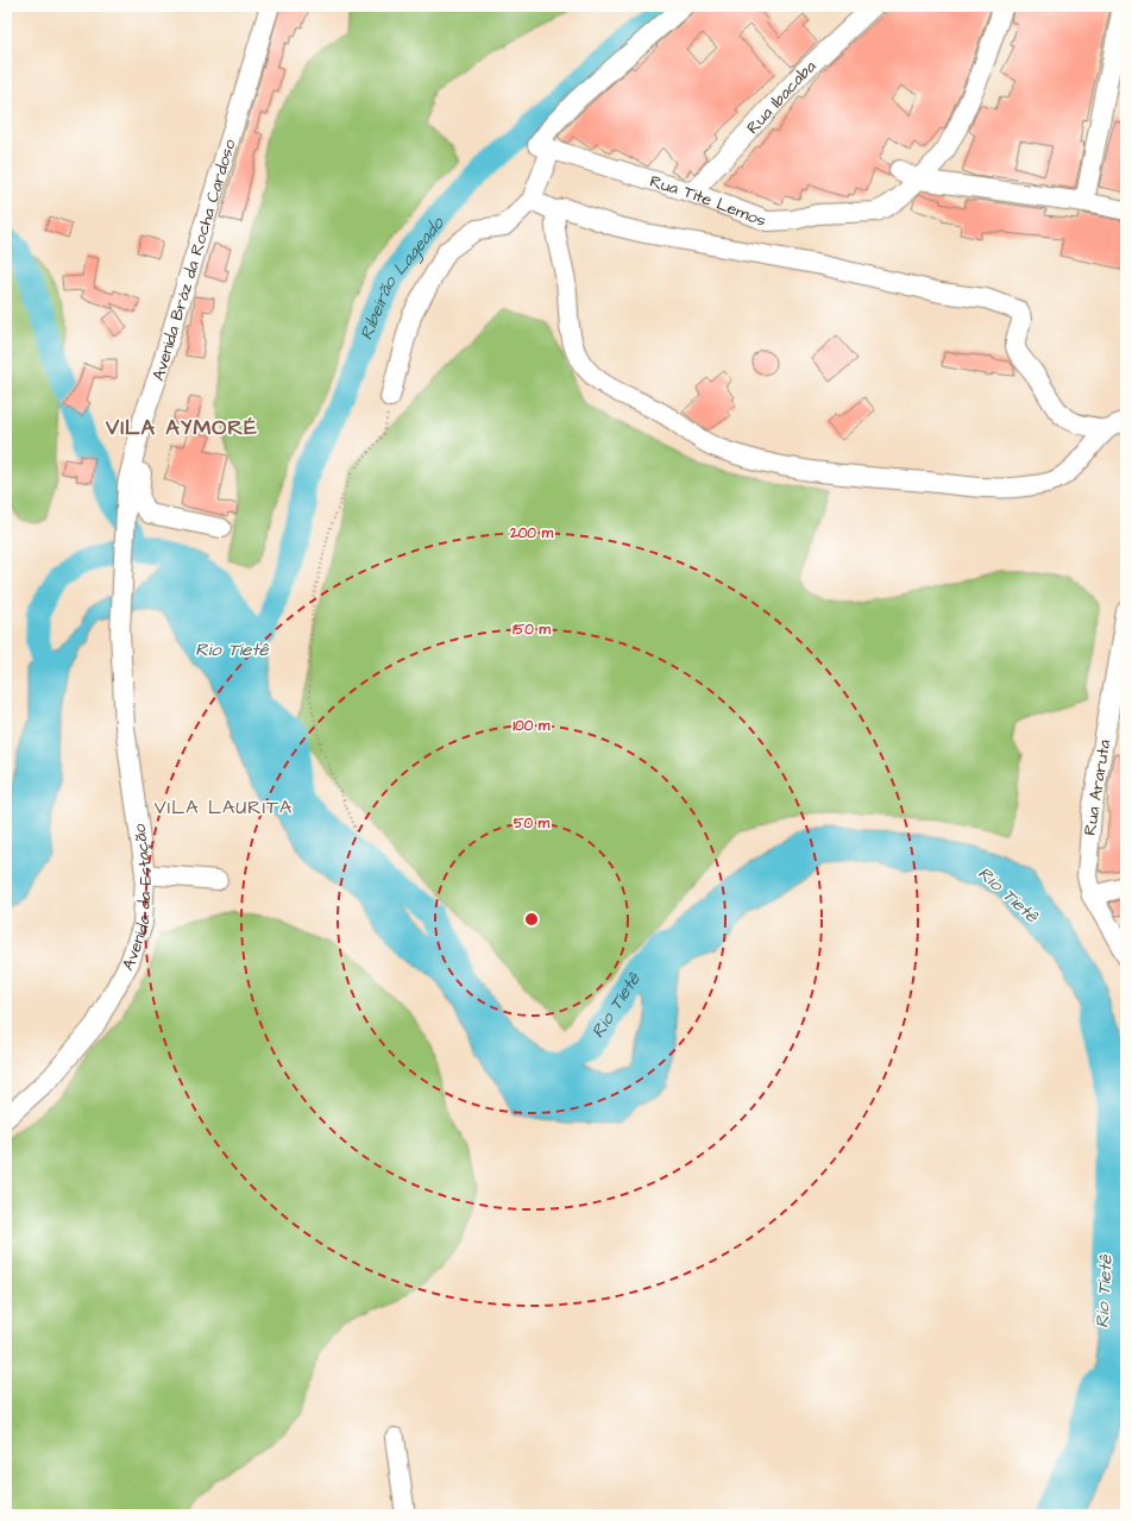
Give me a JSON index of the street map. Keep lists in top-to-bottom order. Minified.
{"streets":{"street":["Rua Ibacaba","Rua Tite Lemos","Avenida Bráz da Rocha Cardoso","Rua Araruta","Avenida da Estação"]},"crossings":[["Rua Ibacaba","Rua Tite Lemos"],["Avenida Bráz da Rocha Cardoso","Avenida da Estação"]],"districts":["VILA AYMORÉ","VILA LAURITA"],"water":["Ribeirão Lageado","Rio Tietê"],"rings":["200 m","150 m","100 m","50 m"]}
